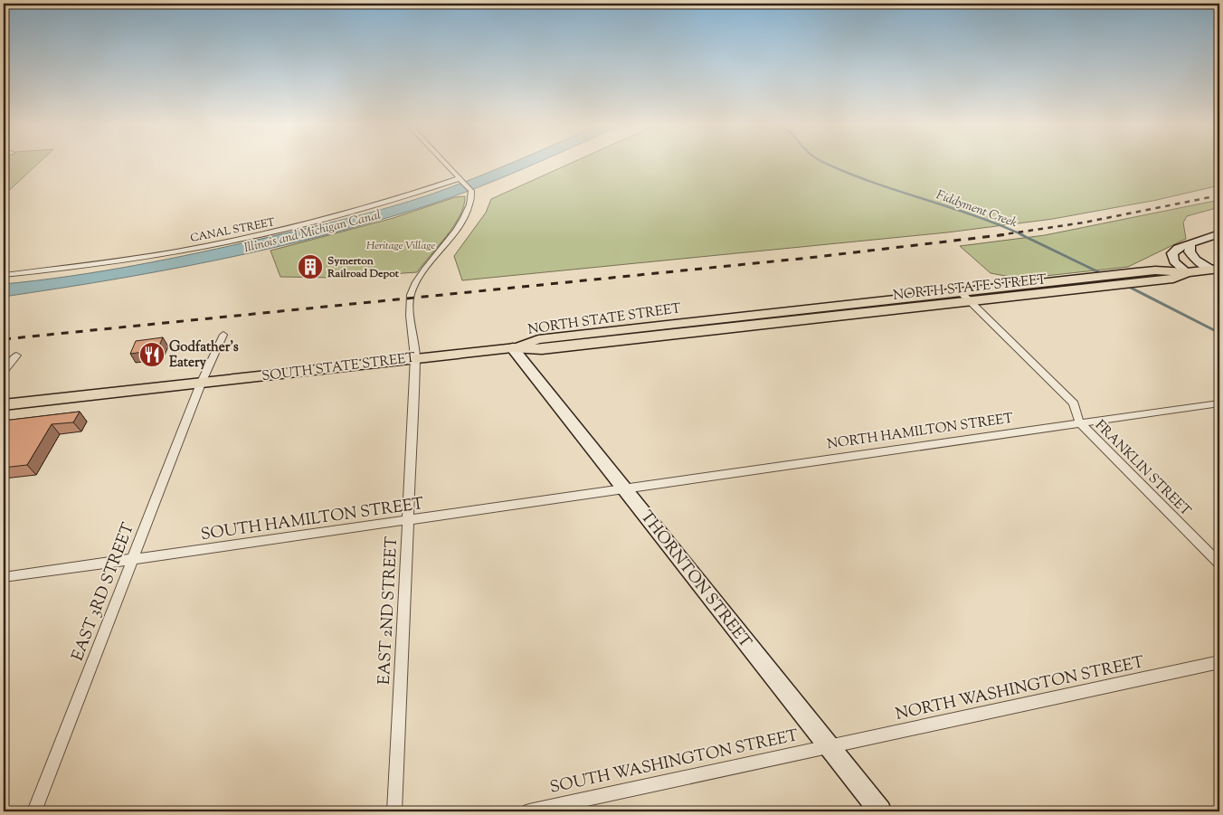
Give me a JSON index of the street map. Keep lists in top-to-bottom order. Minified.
{"streets":{"main road":["NORTH STATE STREET","SOUTH STATE STREET"],"street":["CANAL STREET","NORTH HAMILTON STREET","FRANKLIN STREET","SOUTH HAMILTON STREET","THORNTON STREET","EAST 3RD STREET","EAST 2ND STREET","NORTH WASHINGTON STREET","SOUTH WASHINGTON STREET"]},"crossings":[["CANAL STREET","EAST 2ND STREET"],["NORTH STATE STREET","SOUTH STATE STREET"],["NORTH STATE STREET","FRANKLIN STREET"],["NORTH STATE STREET","THORNTON STREET"],["SOUTH STATE STREET","THORNTON STREET"],["SOUTH STATE STREET","EAST 3RD STREET"],["SOUTH STATE STREET","EAST 2ND STREET"],["NORTH HAMILTON STREET","FRANKLIN STREET"],["NORTH HAMILTON STREET","SOUTH HAMILTON STREET"],["NORTH HAMILTON STREET","THORNTON STREET"],["SOUTH HAMILTON STREET","THORNTON STREET"],["SOUTH HAMILTON STREET","EAST 3RD STREET"],["SOUTH HAMILTON STREET","EAST 2ND STREET"],["THORNTON STREET","NORTH WASHINGTON STREET"],["THORNTON STREET","SOUTH WASHINGTON STREET"],["NORTH WASHINGTON STREET","SOUTH WASHINGTON STREET"]],"water":["Fiddyment Creek","Illinois and Michigan Canal"],"parks":["Heritage Village"],"places":{"building":["Symerton Railroad Depot"],"restaurant":["Godfather's Eatery"]}}
